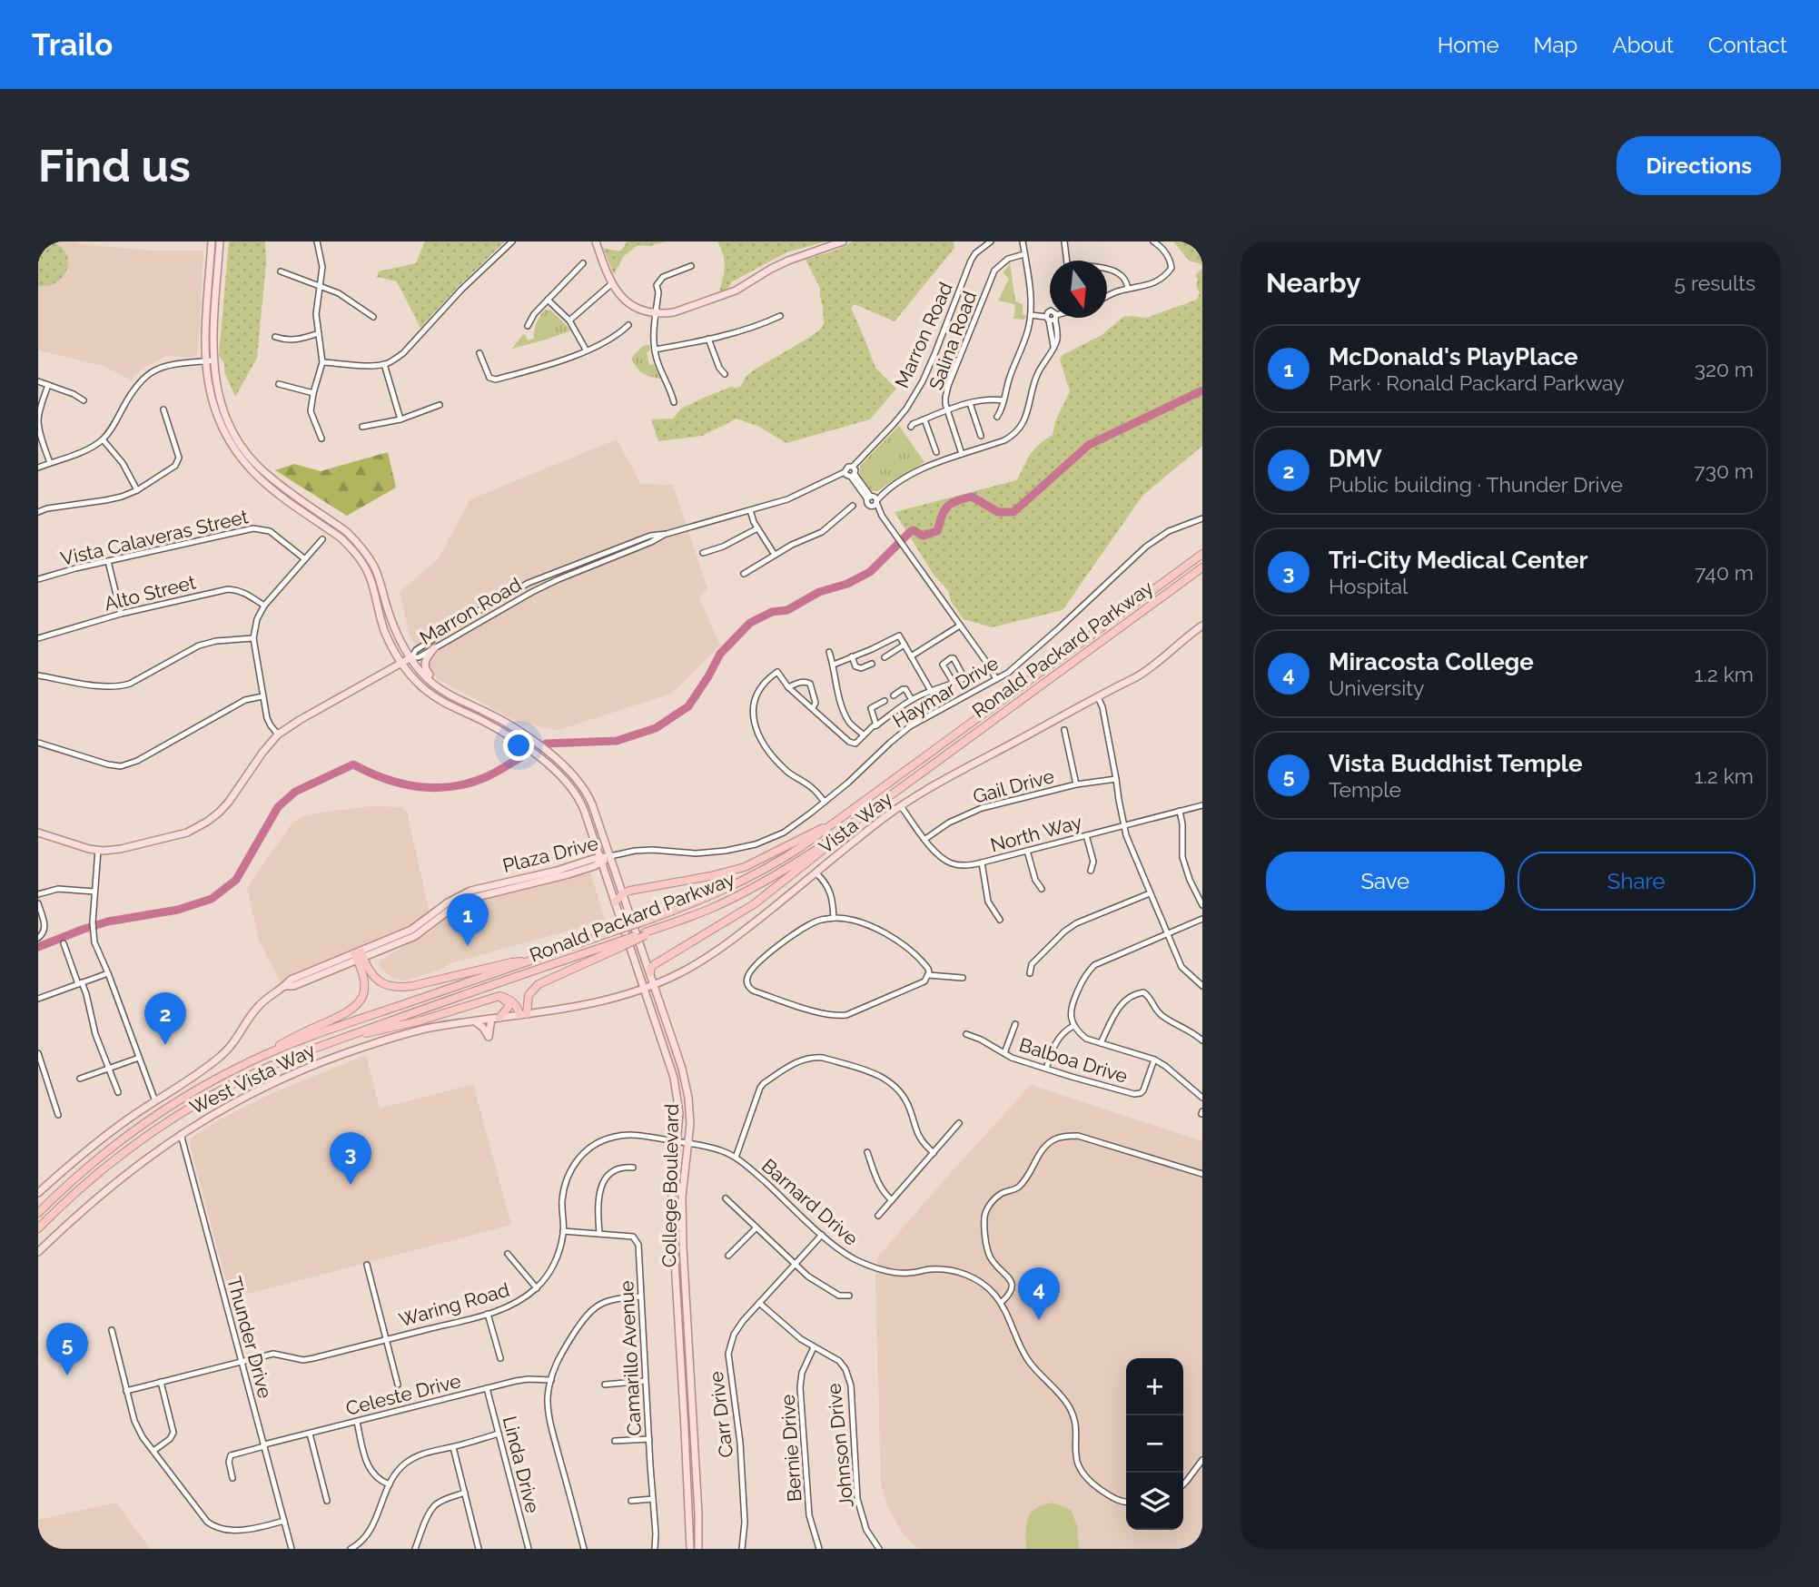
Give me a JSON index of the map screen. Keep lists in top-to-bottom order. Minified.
{"streets":{"highway":["Ronald Packard Parkway"],"main road":["Vista Way","Plaza Drive","West Vista Way","College Boulevard"],"street":["Marron Road","Salina Road","Vista Calaveras Street","Alto Street","Haymar Drive","Gail Drive","North Way","Balboa Drive","Barnard Drive","Waring Road","Thunder Drive","Camarillo Avenue","Celeste Drive","Carr Drive","Johnson Drive","Bernie Drive","Linda Drive"]},"crossings":[["Marron Road","College Boulevard"],["Haymar Drive","Plaza Drive"],["Haymar Drive","College Boulevard"],["Gail Drive","North Way"],["Vista Way","North Way"],["Vista Way","West Vista Way"],["Vista Way","College Boulevard"],["Plaza Drive","College Boulevard"],["West Vista Way","Thunder Drive"],["College Boulevard","Barnard Drive"],["College Boulevard","Waring Road"],["Barnard Drive","Waring Road"],["Barnard Drive","Carr Drive"],["Waring Road","Thunder Drive"],["Waring Road","Camarillo Avenue"],["Thunder Drive","Celeste Drive"],["Celeste Drive","Linda Drive"],["Carr Drive","Johnson Drive"],["Johnson Drive","Bernie Drive"]],"north":"bottom","page":{"header":"Trailo","nav":["Home","Map","About","Contact"],"buttons":["Directions",["Save","Share"]],"title":"Find us","heading":["Nearby","5 results"],"list":[{"mark":"1","name":"McDonald's PlayPlace","note":"Park · Ronald Packard Parkway","value":"320 m"},{"mark":"2","name":"DMV","note":"Public building · Thunder Drive","value":"730 m"},{"mark":"3","name":"Tri-City Medical Center","note":"Hospital","value":"740 m"},{"mark":"4","name":"Miracosta College","note":"University","value":"1.2 km"},{"mark":"5","name":"Vista Buddhist Temple","note":"Temple","value":"1.2 km"}],"pins":["1","2","3","4","5"],"map_buttons":["+","−"]}}
